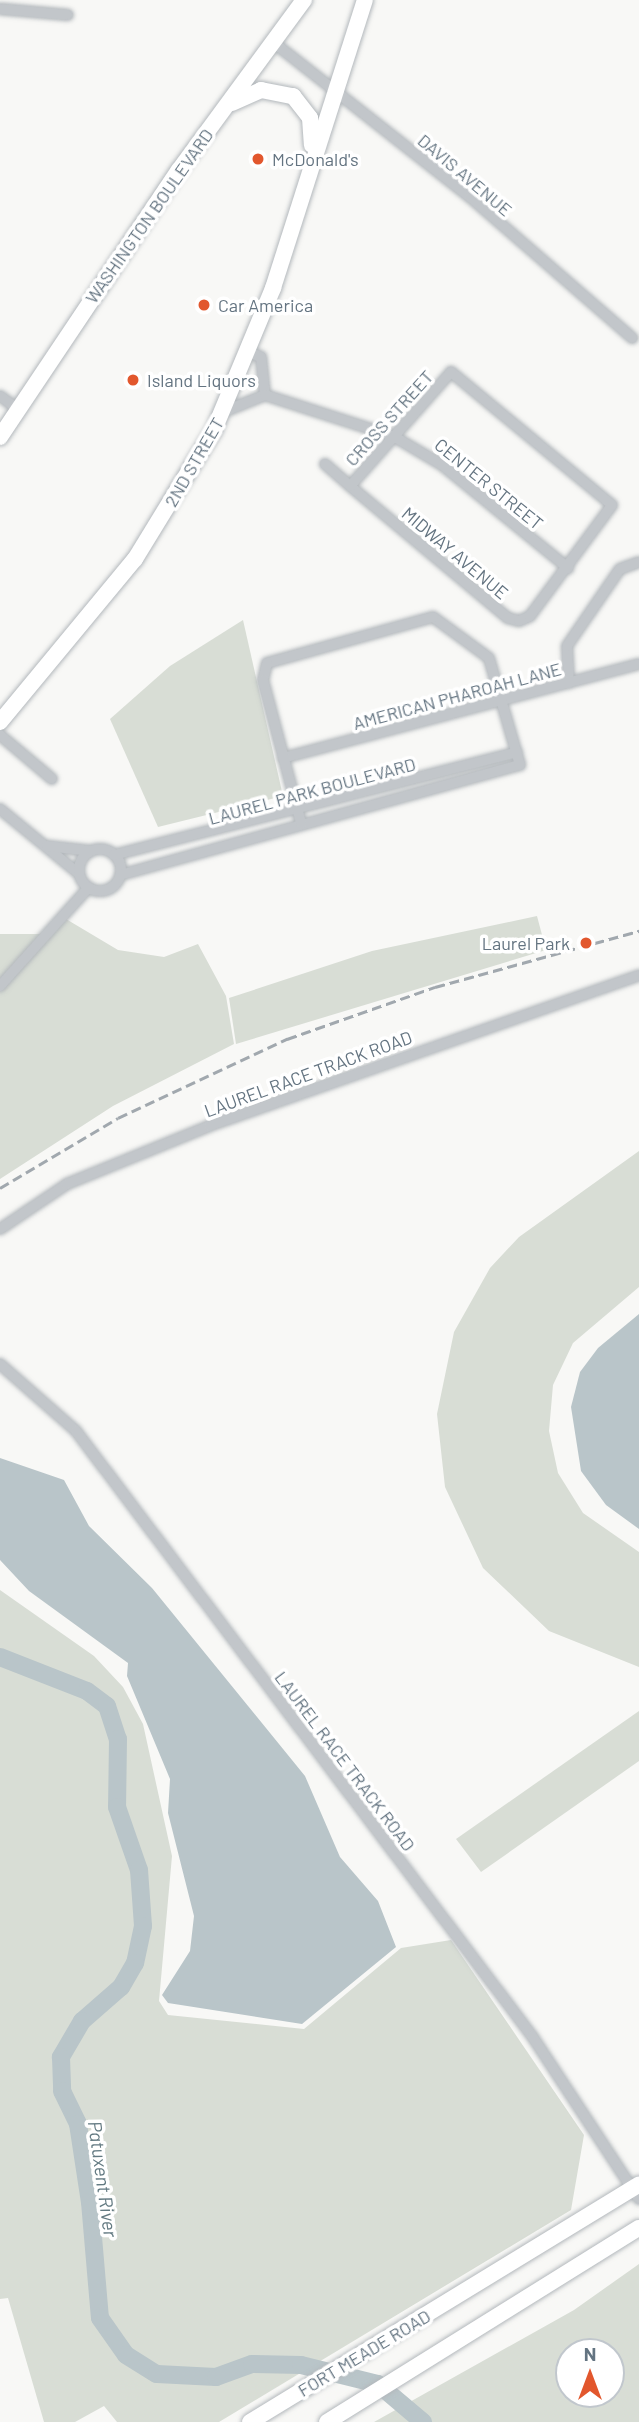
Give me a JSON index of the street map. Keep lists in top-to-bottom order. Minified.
{"streets":{"main road":["WASHINGTON BOULEVARD","2ND STREET","FORT MEADE ROAD"],"street":["DAVIS AVENUE","CROSS STREET","CENTER STREET","MIDWAY AVENUE","AMERICAN PHAROAH LANE","LAUREL PARK BOULEVARD","LAUREL RACE TRACK ROAD"]},"crossings":[["DAVIS AVENUE","WASHINGTON BOULEVARD"],["DAVIS AVENUE","2ND STREET"],["CROSS STREET","CENTER STREET"],["CROSS STREET","MIDWAY AVENUE"],["CENTER STREET","MIDWAY AVENUE"],["LAUREL RACE TRACK ROAD","FORT MEADE ROAD"]],"water":["Patuxent River"],"places":["McDonald's","Car America","Island Liquors","Laurel Park"],"north":"top"}
